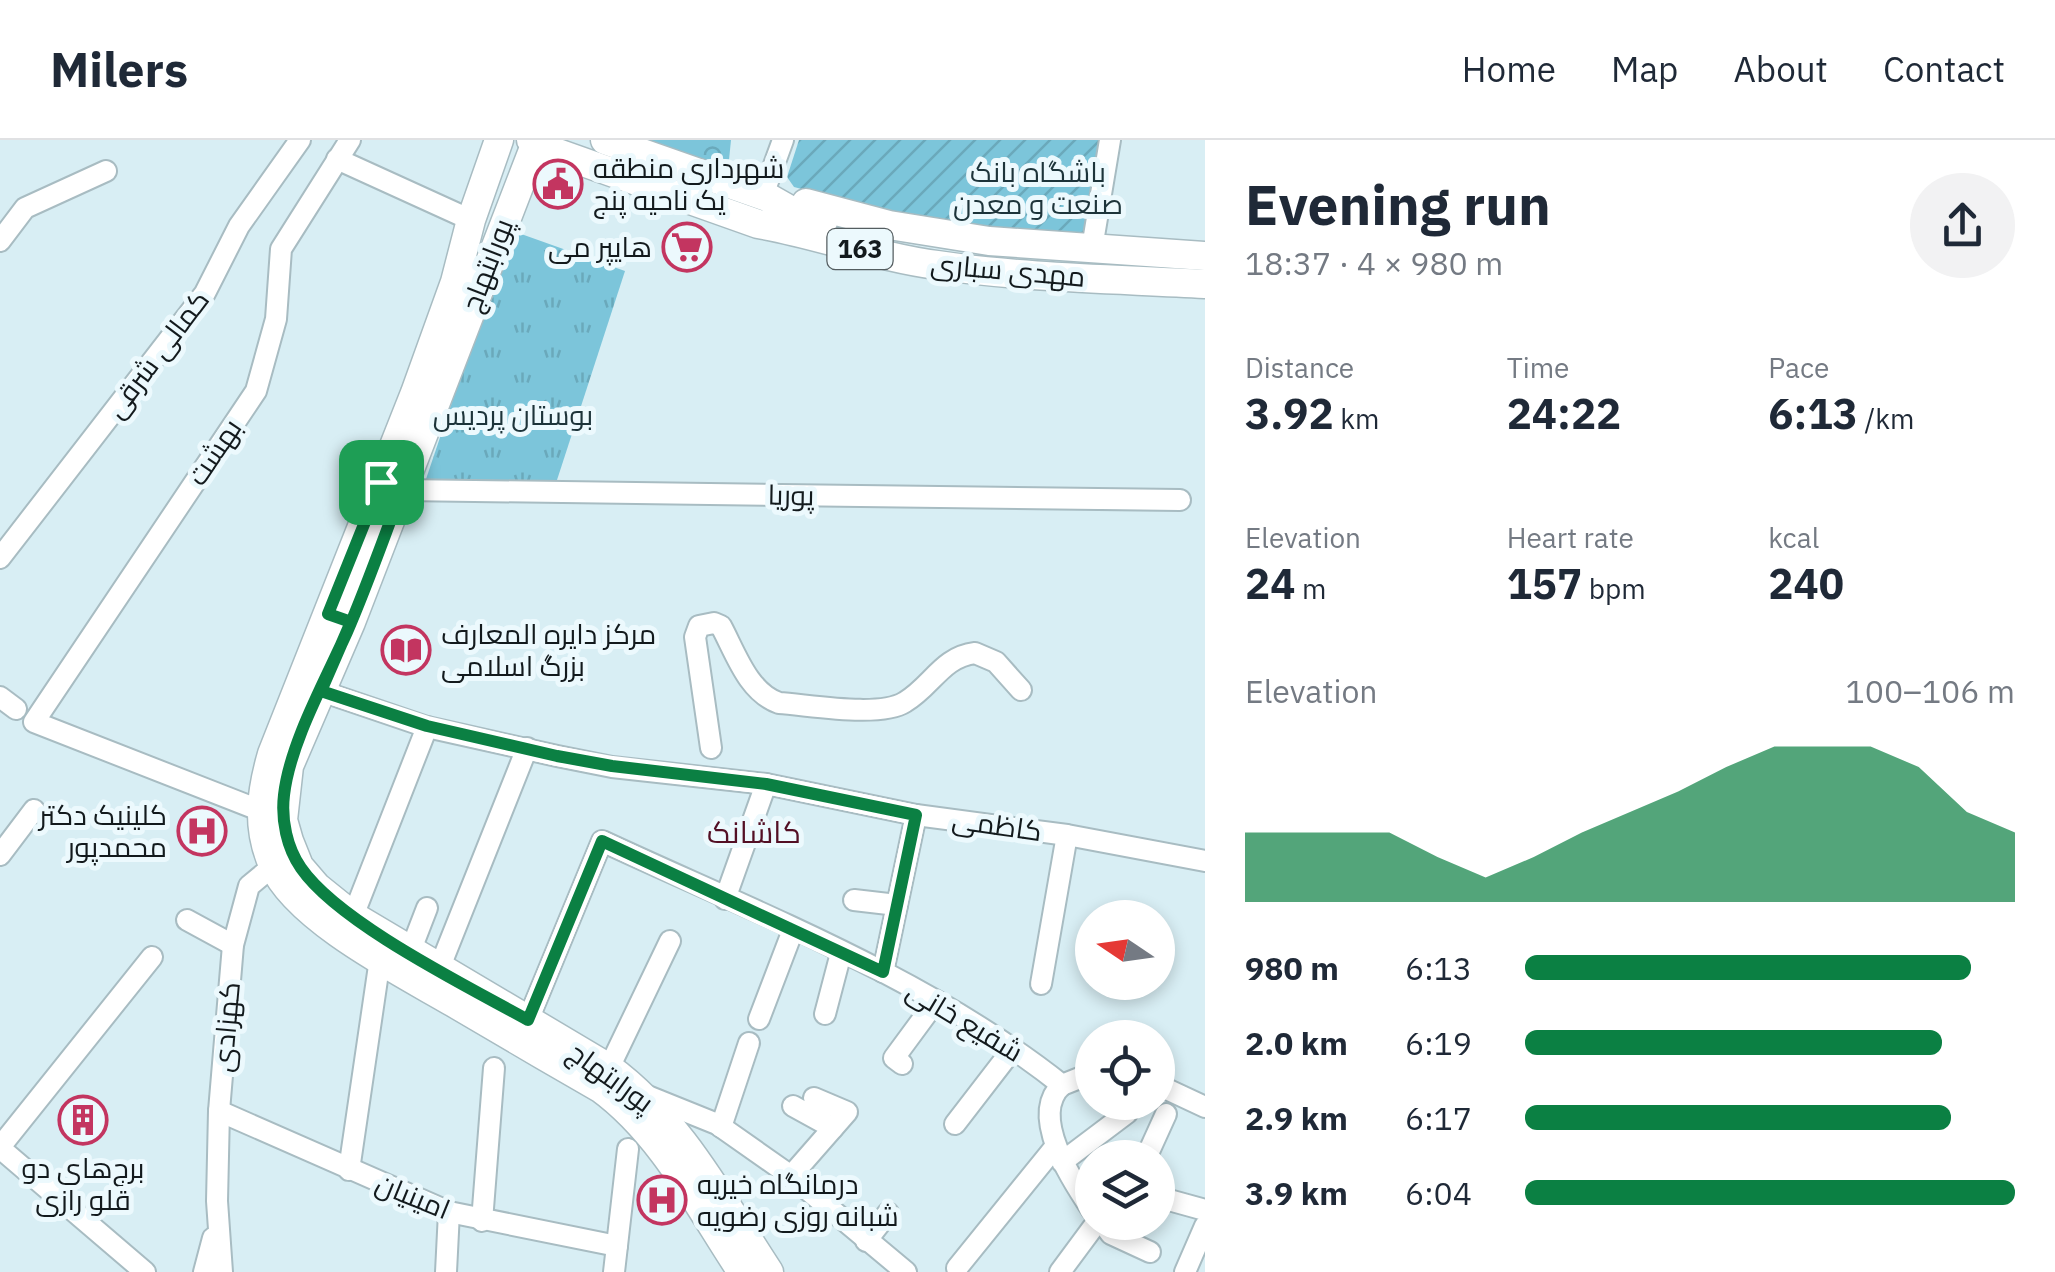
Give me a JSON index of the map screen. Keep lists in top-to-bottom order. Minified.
{"streets":{"main road":["163","پورابتهاج","مهدی سباری"],"street":["کمالی شرقی","بهشت","پوریا","کاظمی","شفیع خانی","کهزادی","امینیان"]},"crossings":[["163","مهدی سباری"],["پورابتهاج","مهدی سباری"],["پورابتهاج","بهشت"],["پورابتهاج","پوریا"],["پورابتهاج","کاظمی"],["پورابتهاج","شفیع خانی"],["پورابتهاج","کهزادی"],["کهزادی","امینیان"]],"districts":["کاشانک"],"parks":["باشگاه بانک صنعت و معدن","بوستان پردیس"],"places":{"public building":["شهرداری منطقه یک ناحیه پنج"],"supermarket":["هایپر می"],"library":["مرکز دایره المعارف بزرگ اسلامی"],"hospital":["کلینیک دکتر محمدپور","درمانگاه خیریه شبانه روزی رضویه"],"building":["برج‌های دو قلو رازی"]},"north":"left","page":{"header":"Milers","nav":["Home","Map","About","Contact"],"heading":["Evening run","18:37 · 4 × 980 m"],"stats":[["Distance","3.92 km"],["Time","24:22"],["Pace","6:13 /km"],["Elevation","24 m"],["Heart rate","157 bpm"],["kcal","240"]],"chart":["Elevation","100–106 m"],"list":[{"name":"980 m","note":"6:13"},{"name":"2.0 km","note":"6:19"},{"name":"2.9 km","note":"6:17"},{"name":"3.9 km","note":"6:04"}]}}
